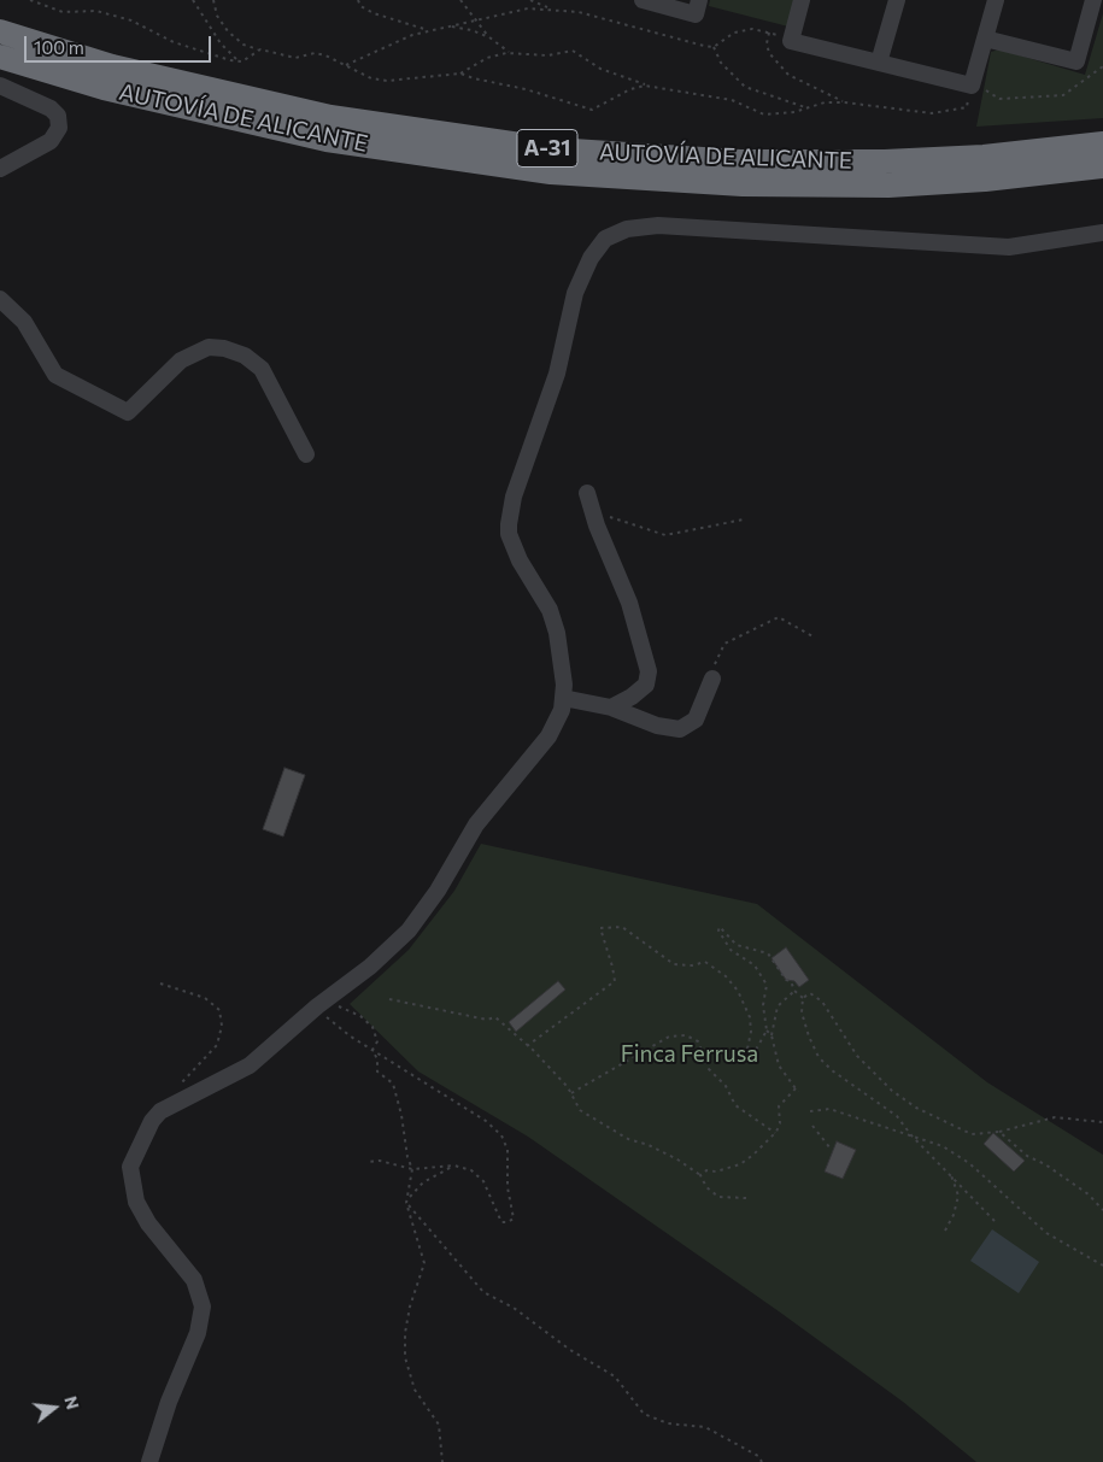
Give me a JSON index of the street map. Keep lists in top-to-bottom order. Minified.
{"streets":{"highway":["AUTOVÍA DE ALICANTE","A-31"]},"parks":["Finca Ferrusa"],"scale_bar":"100 m","north":"right"}
